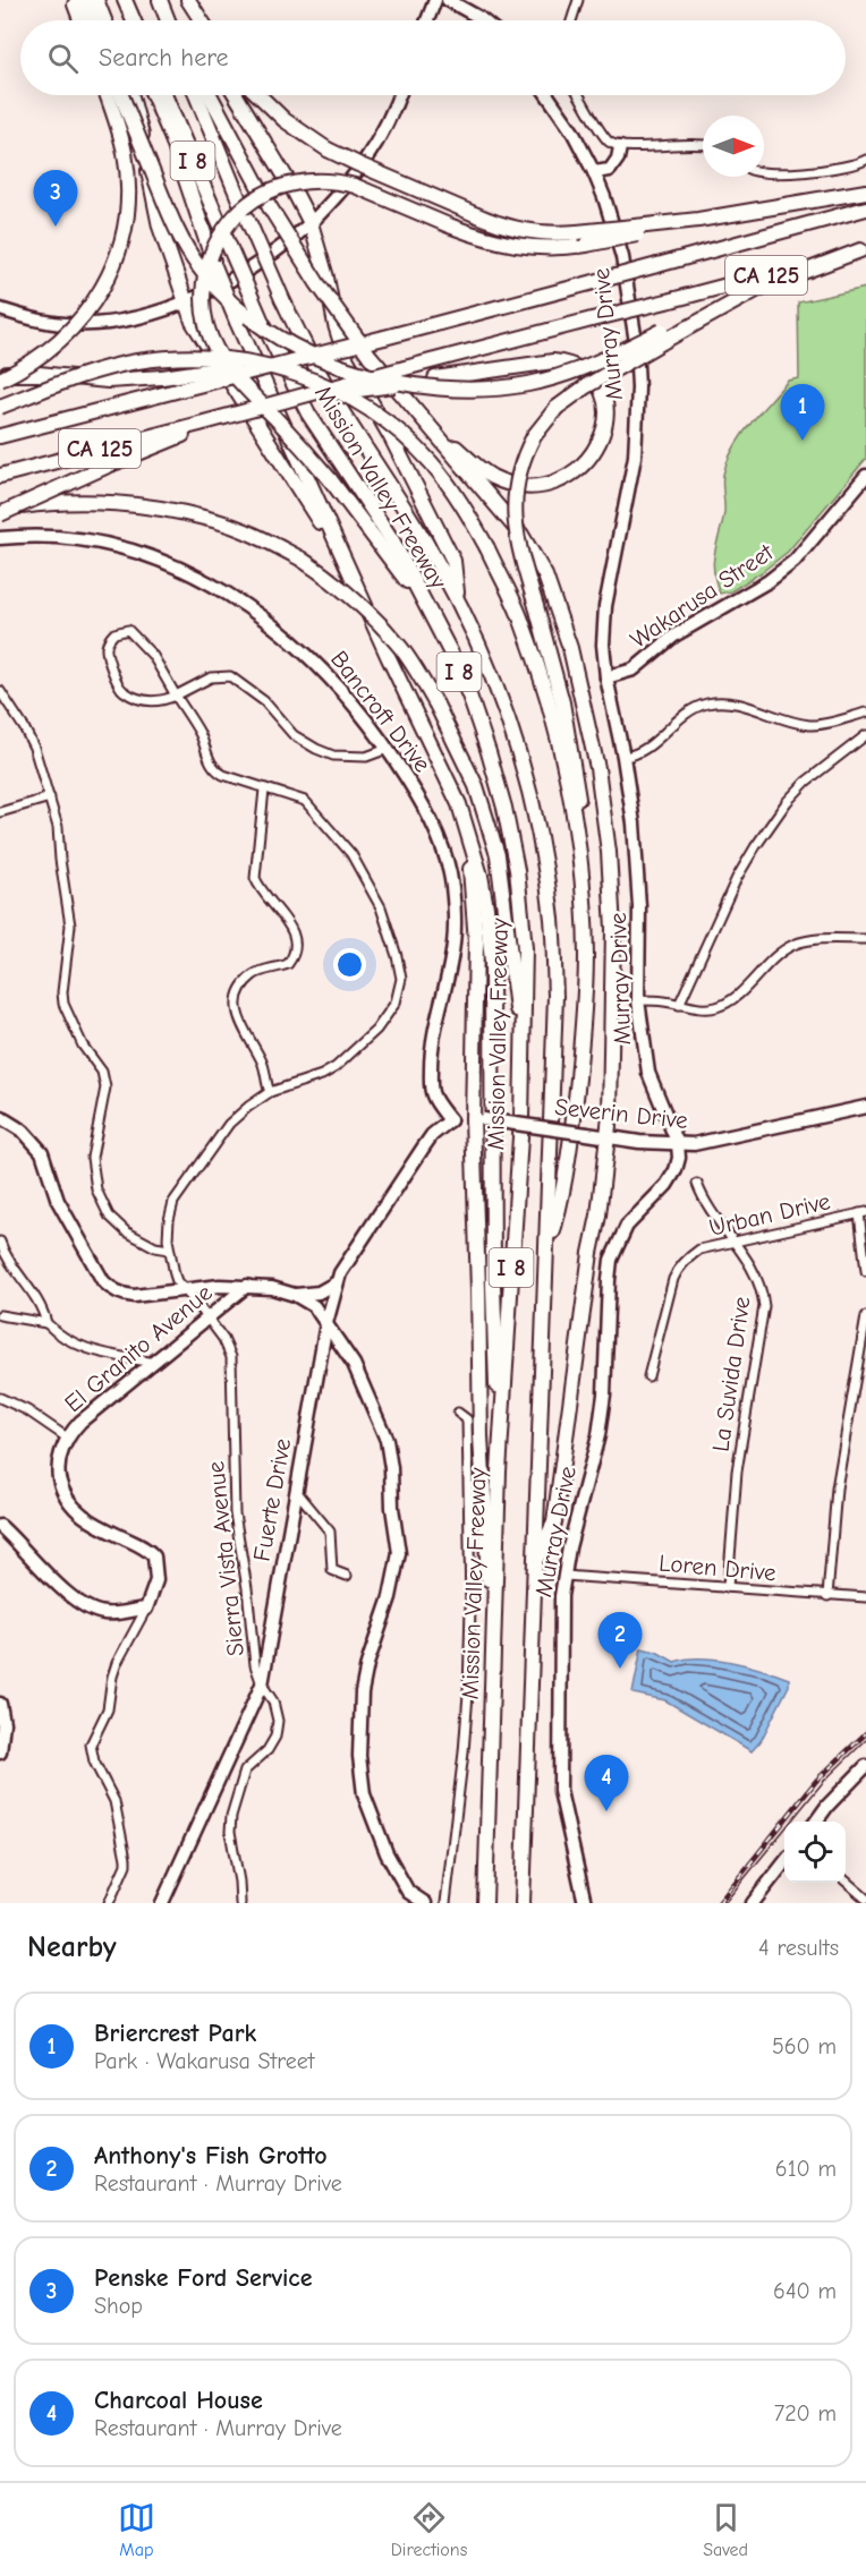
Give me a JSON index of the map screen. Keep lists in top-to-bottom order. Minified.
{"streets":{"highway":["I 8","CA 125","Mission Valley Freeway"],"main road":["Murray Drive","Wakarusa Street","Bancroft Drive","Severin Drive","El Granito Avenue","Fuerte Drive"],"street":["Urban Drive","La Suvida Drive","Sierra Vista Avenue","Loren Drive"]},"crossings":[["Murray Drive","Wakarusa Street"],["Murray Drive","Severin Drive"],["Murray Drive","Loren Drive"],["Bancroft Drive","Severin Drive"],["Bancroft Drive","Fuerte Drive"],["Severin Drive","Fuerte Drive"],["Urban Drive","La Suvida Drive"],["El Granito Avenue","Sierra Vista Avenue"],["La Suvida Drive","Loren Drive"],["Fuerte Drive","Sierra Vista Avenue"]],"north":"right","page":{"search":"Search here","pins":["3","1","2","4"],"heading":["Nearby","4 results"],"list":[{"mark":"1","name":"Briercrest Park","note":"Park · Wakarusa Street","value":"560 m"},{"mark":"2","name":"Anthony's Fish Grotto","note":"Restaurant · Murray Drive","value":"610 m"},{"mark":"3","name":"Penske Ford Service","note":"Shop","value":"640 m"},{"mark":"4","name":"Charcoal House","note":"Restaurant · Murray Drive","value":"720 m"}],"nav":["Map","Directions","Saved"]}}
